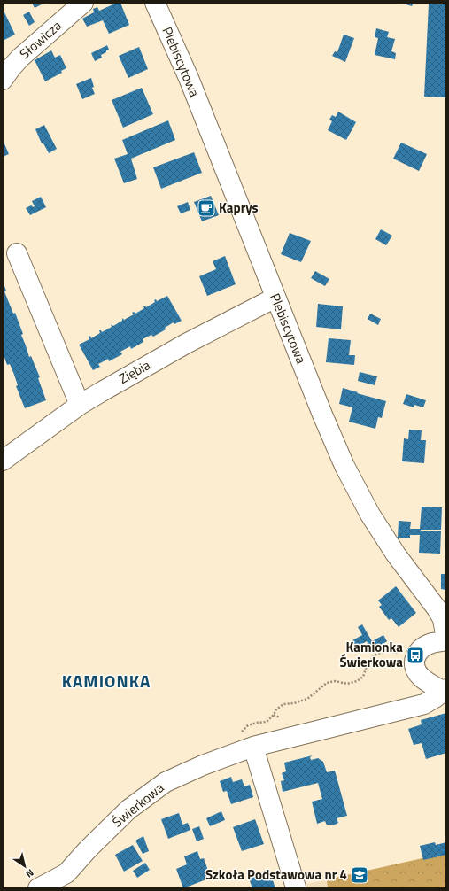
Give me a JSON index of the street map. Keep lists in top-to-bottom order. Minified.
{"streets":{"street":["Słowicza","Plebiscytowa","Ziębia","Świerkowa"]},"crossings":[["Plebiscytowa","Ziębia"]],"districts":["KAMIONKA"],"places":{"cafe":["Kaprys"],"bus stop":["Kamionka Świerkowa"],"school or university":["Szkoła Podstawowa nr 4"]},"north":"bottom right"}
